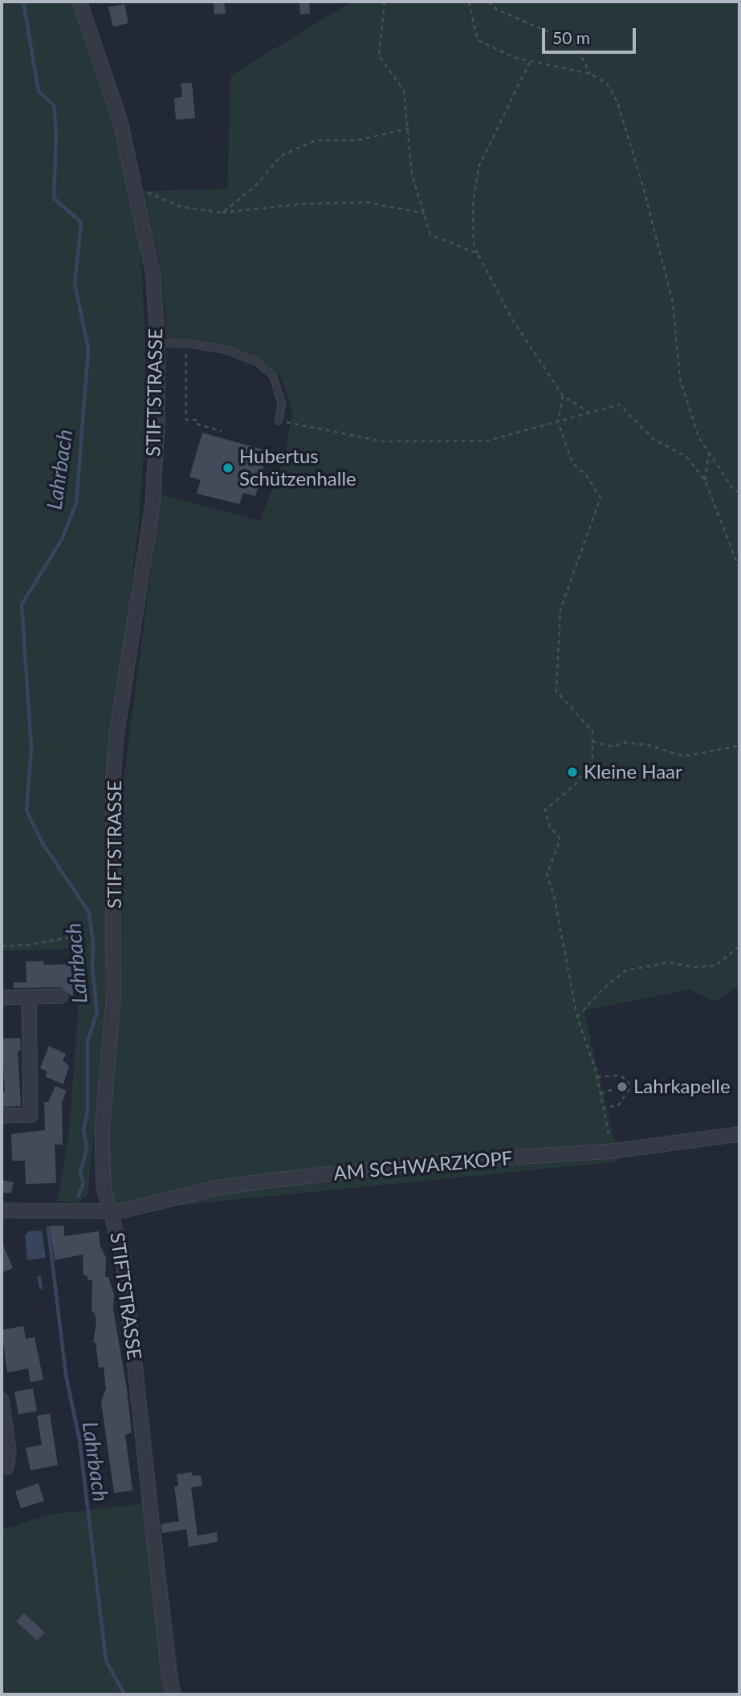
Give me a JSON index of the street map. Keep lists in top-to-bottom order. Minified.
{"streets":{"street":["STIFTSTRASSE","AM SCHWARZKOPF"]},"crossings":[["STIFTSTRASSE","AM SCHWARZKOPF"]],"water":["Lahrbach"],"places":["Hubertus Schützenhalle","Kleine Haar","Lahrkapelle"],"scale_bar":"50 m"}
